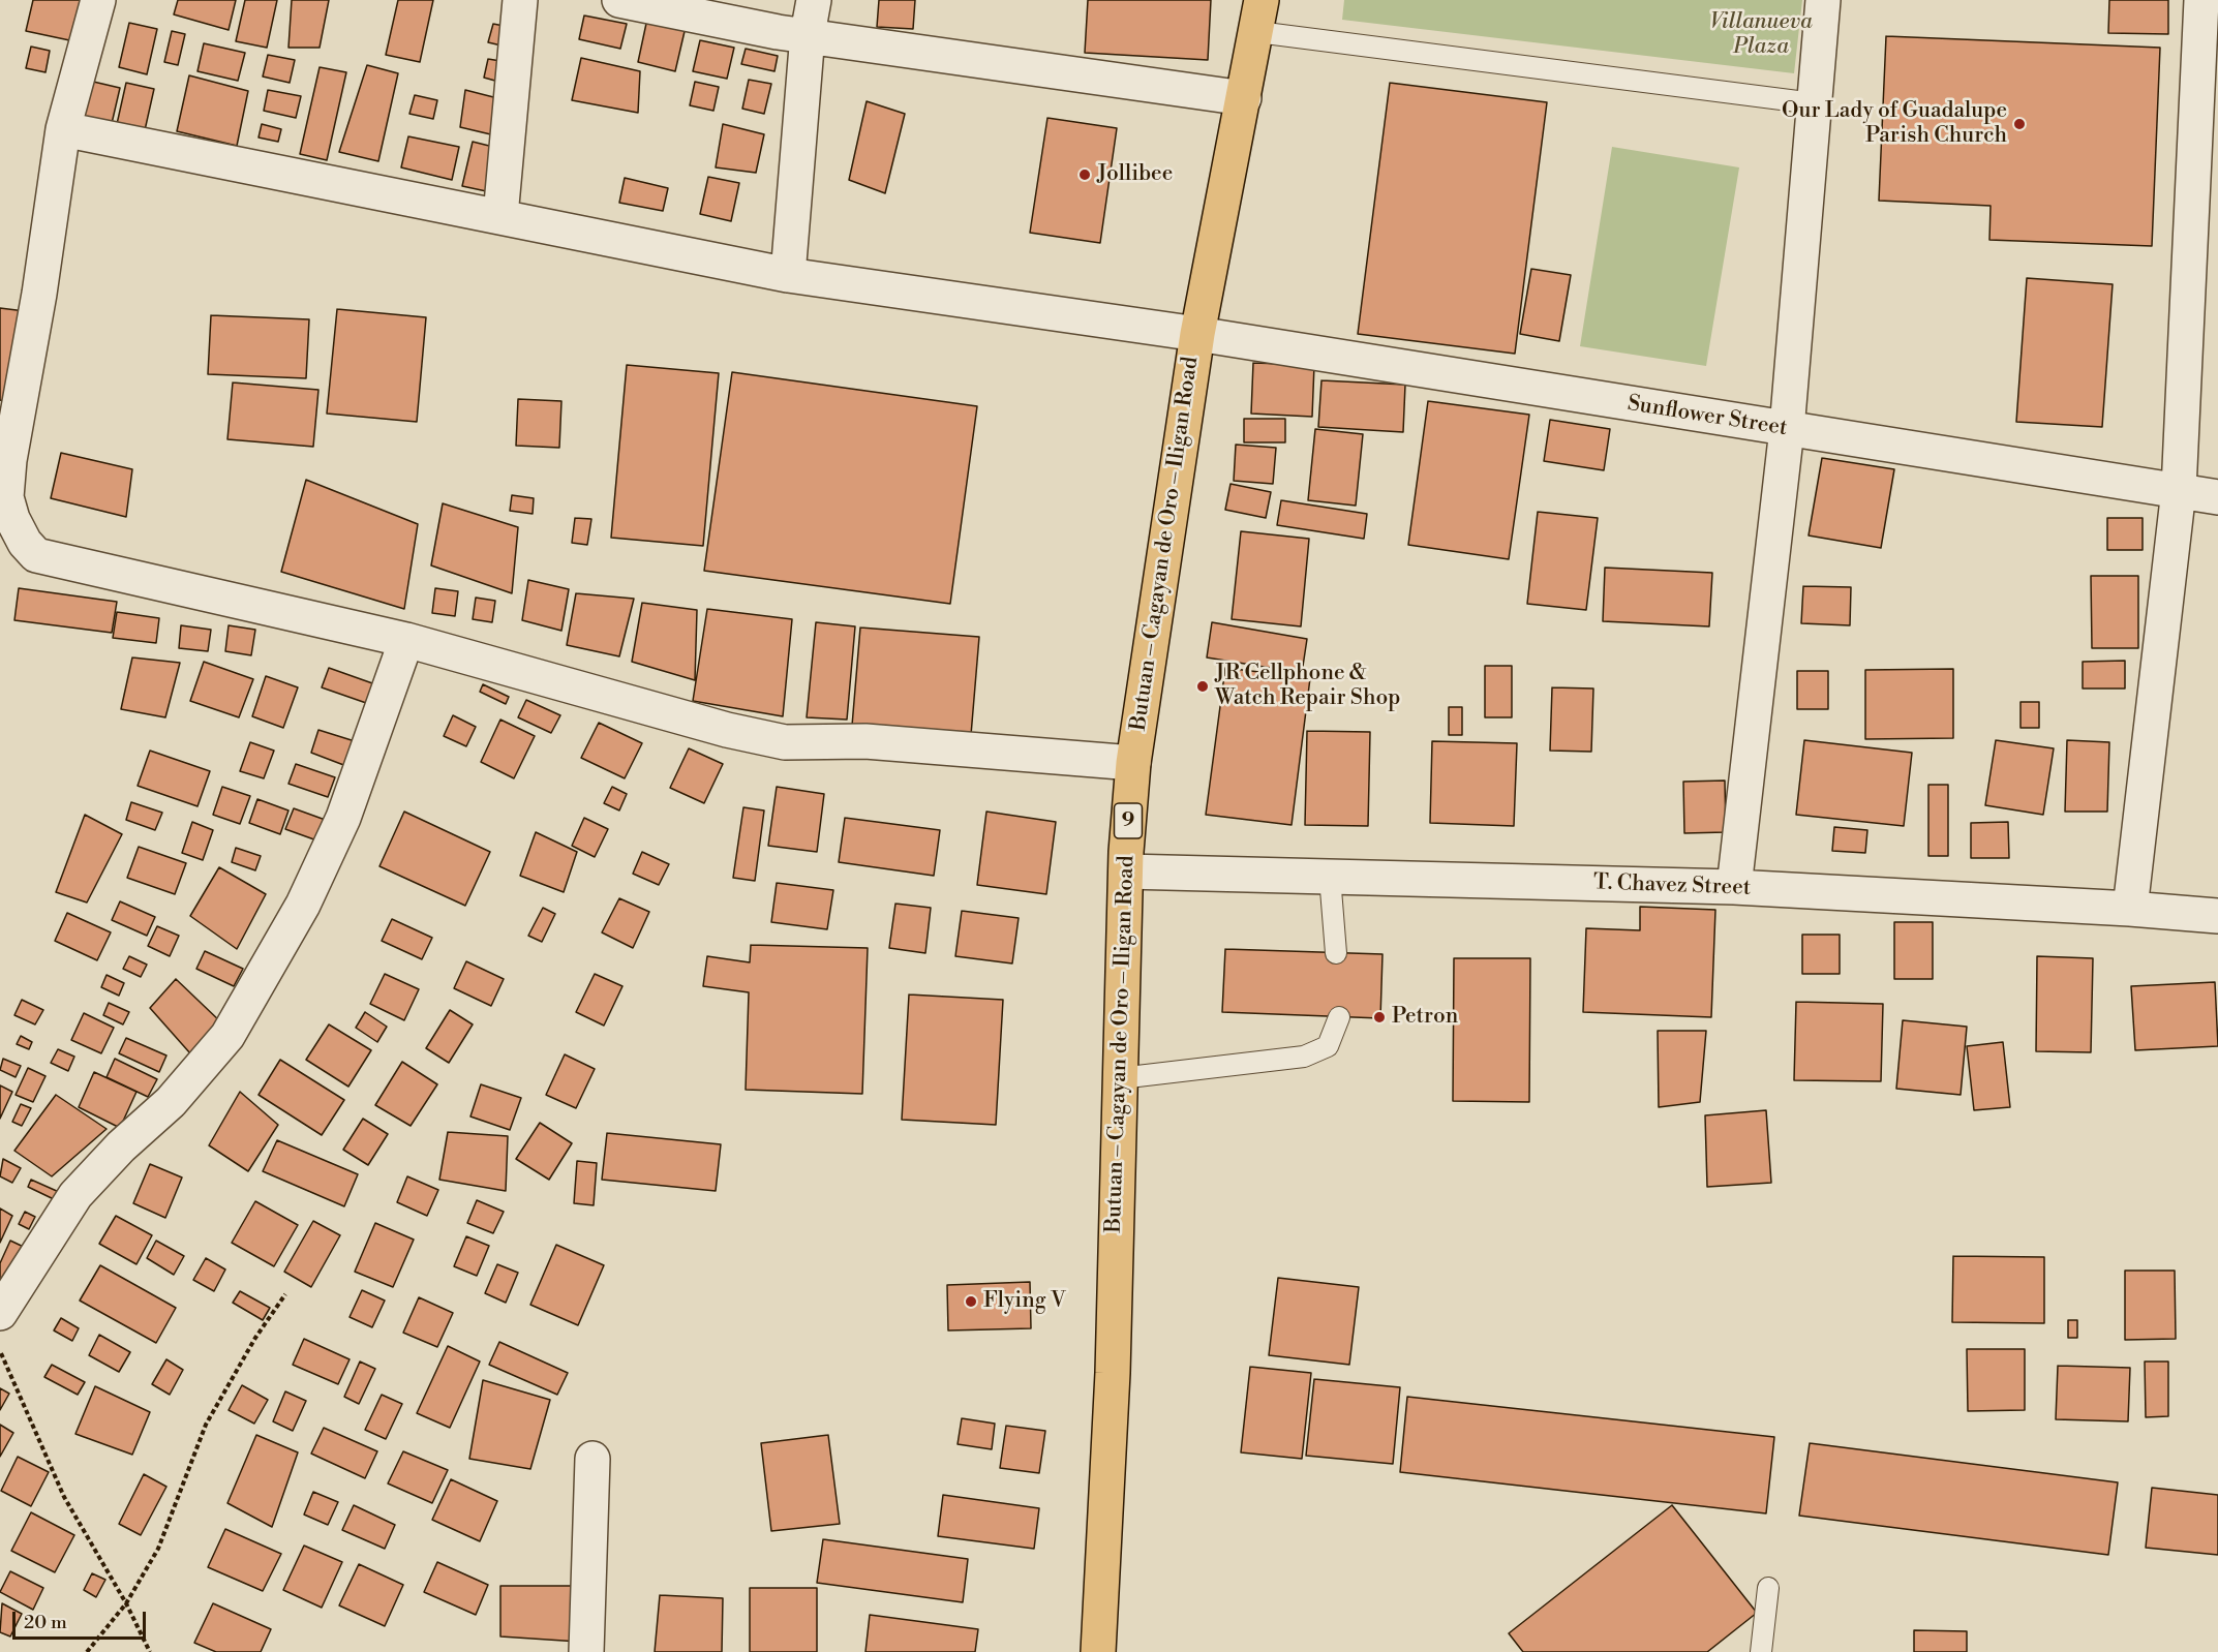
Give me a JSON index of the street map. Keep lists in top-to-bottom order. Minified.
{"streets":{"highway":["Butuan – Cagayan de Oro – Iligan Road","9"],"street":["Sunflower Street","T. Chavez Street"]},"crossings":[["Sunflower Street","Butuan – Cagayan de Oro – Iligan Road"],["Butuan – Cagayan de Oro – Iligan Road","T. Chavez Street"]],"parks":["Villanueva Plaza"],"places":["Our Lady of Guadalupe Parish Church","Jollibee","JR Cellphone & Watch Repair Shop","Petron","Flying V"],"scale_bar":"20 m"}
